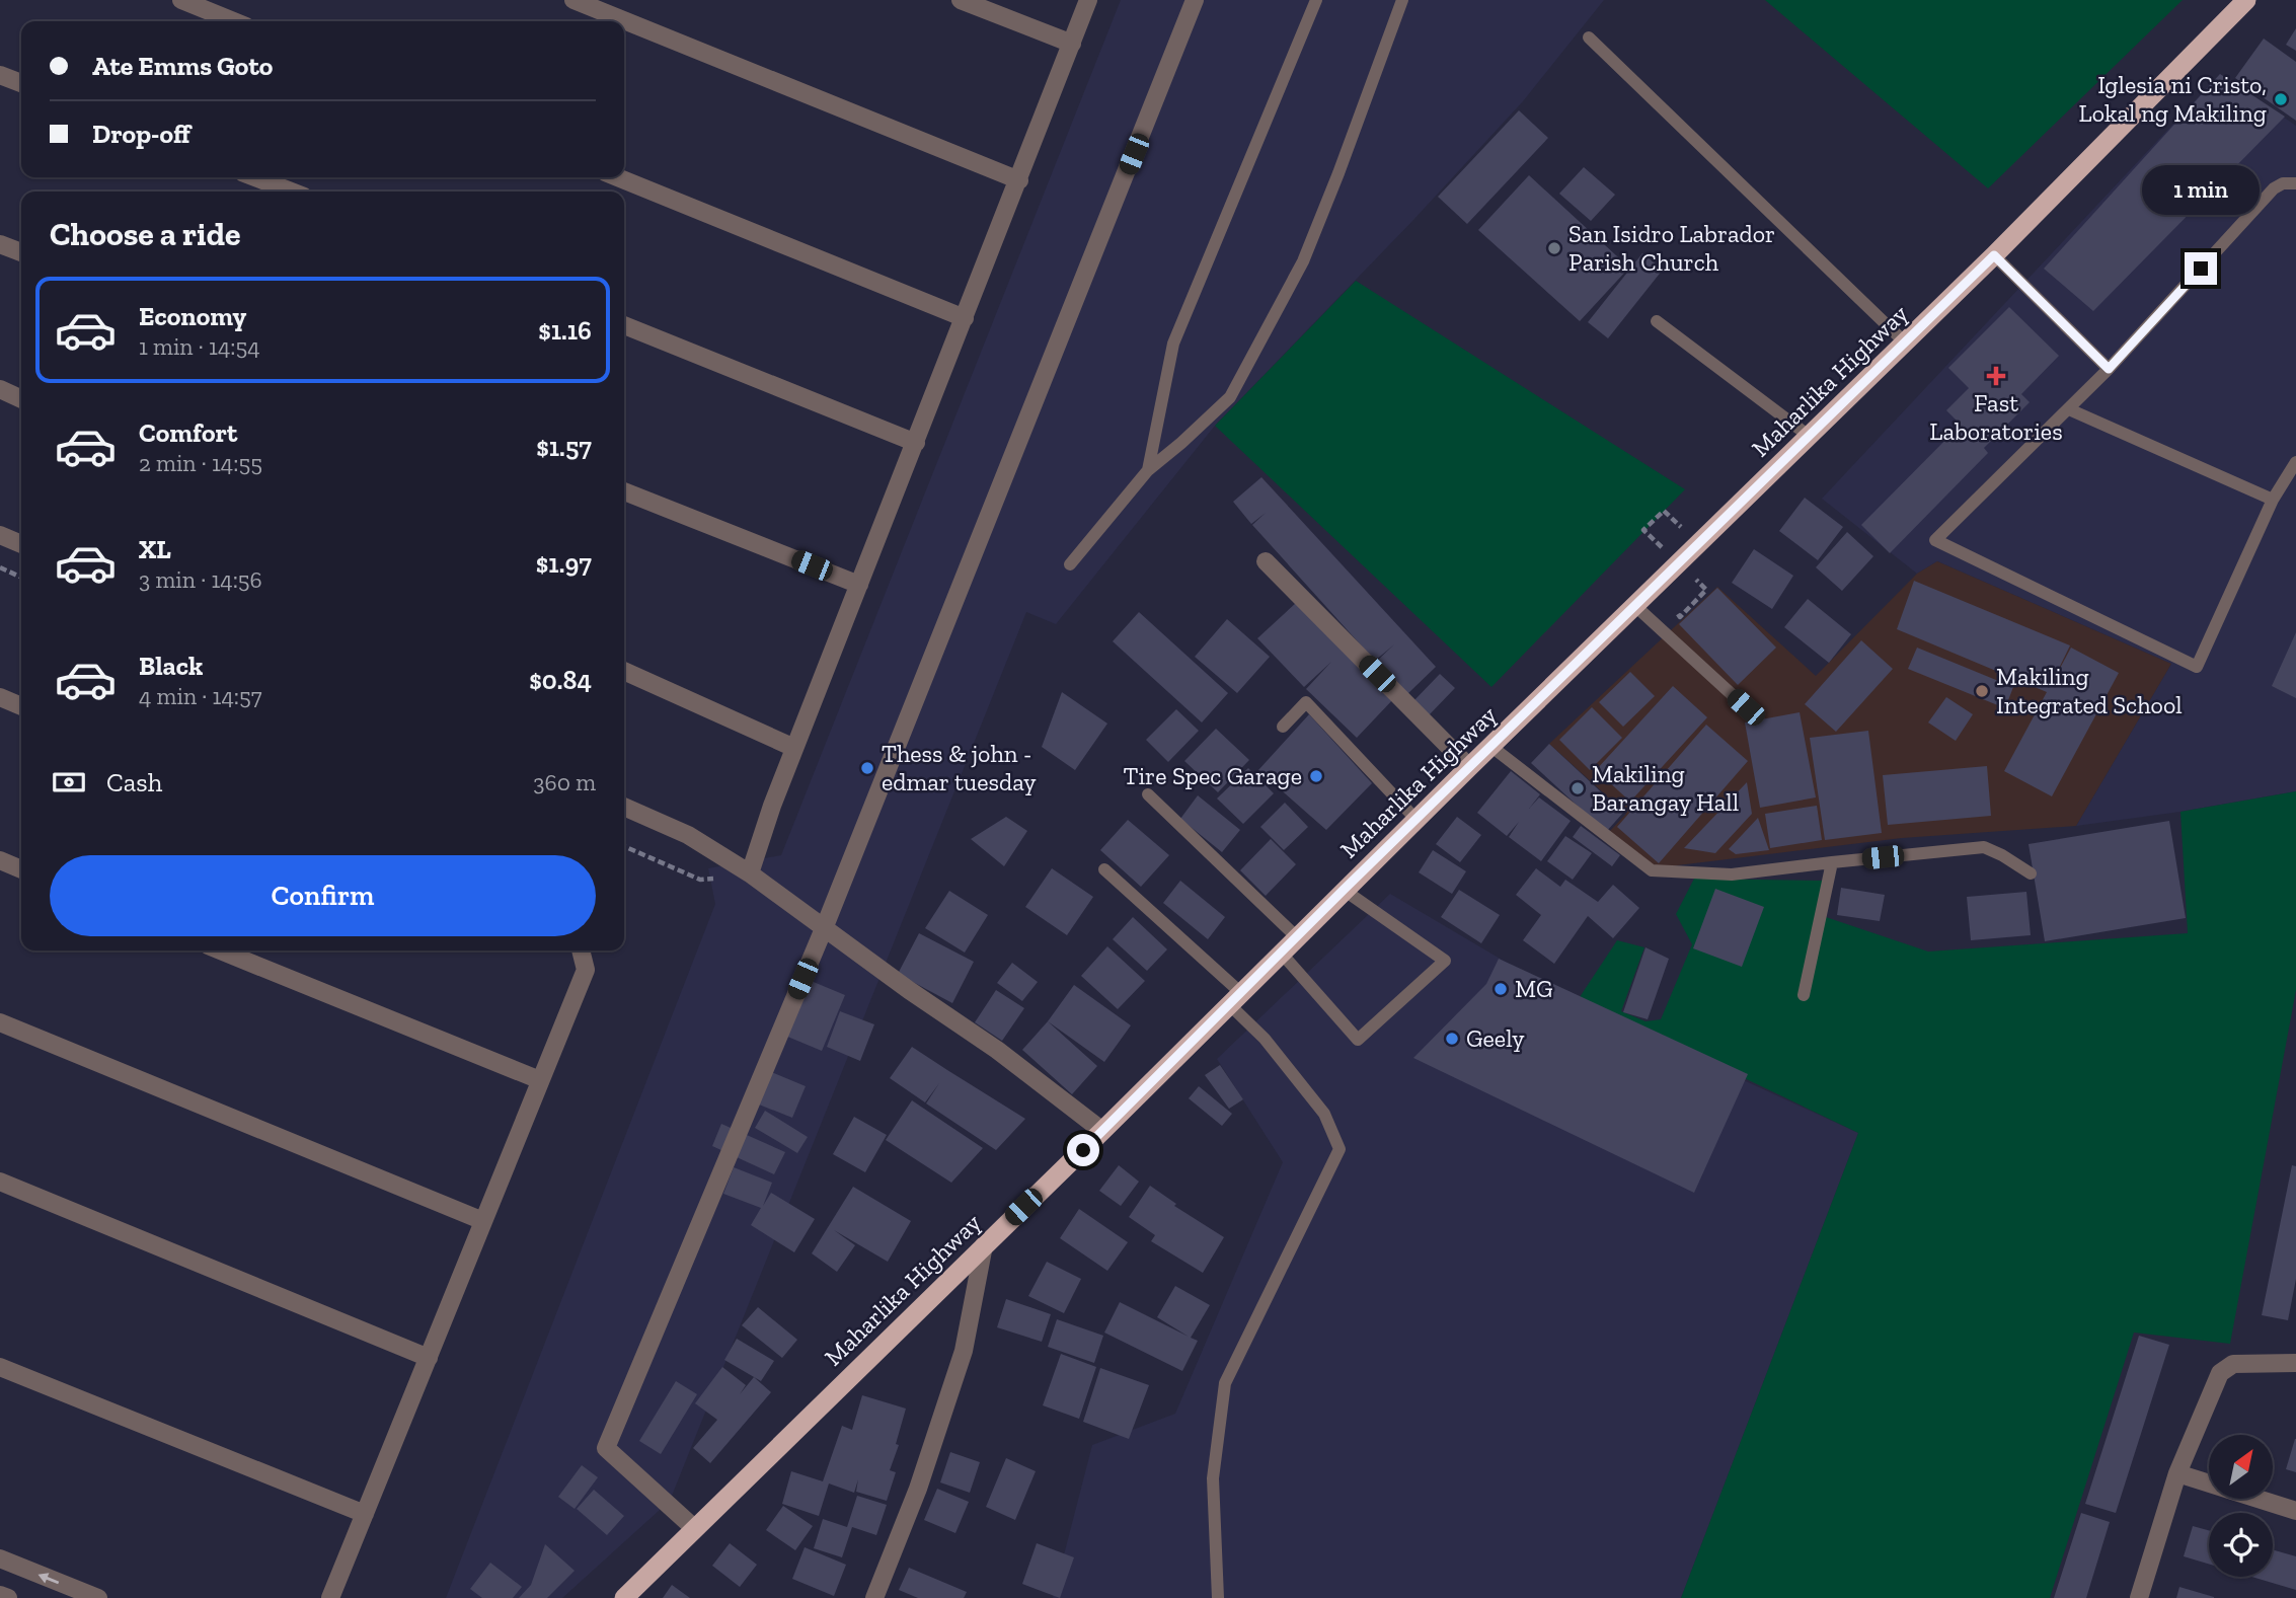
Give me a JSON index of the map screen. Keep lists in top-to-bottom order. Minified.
{"streets":{"highway":["Maharlika Highway"]},"places":{"other":["Iglesia ni Cristo, Lokal ng Makiling","San Isidro Labrador Parish Church","Makiling Integrated School","Thess & john - edmar tuesday","Tire Spec Garage","Makiling Barangay Hall","MG","Geely"],"health":["Fast Laboratories"]},"north":"top right","page":{"banner":["Ate Emms Goto","Drop-off"],"bubble":"1 min","heading":"Choose a ride","list":[{"name":"Economy","note":"1 min · 14:54","value":"$1.16"},{"name":"Comfort","note":"2 min · 14:55","value":"$1.57"},{"name":"XL","note":"3 min · 14:56","value":"$1.97"},{"name":"Black","note":"4 min · 14:57","value":"$0.84"}],"pay":["Cash","360 m"],"buttons":"Confirm"}}
